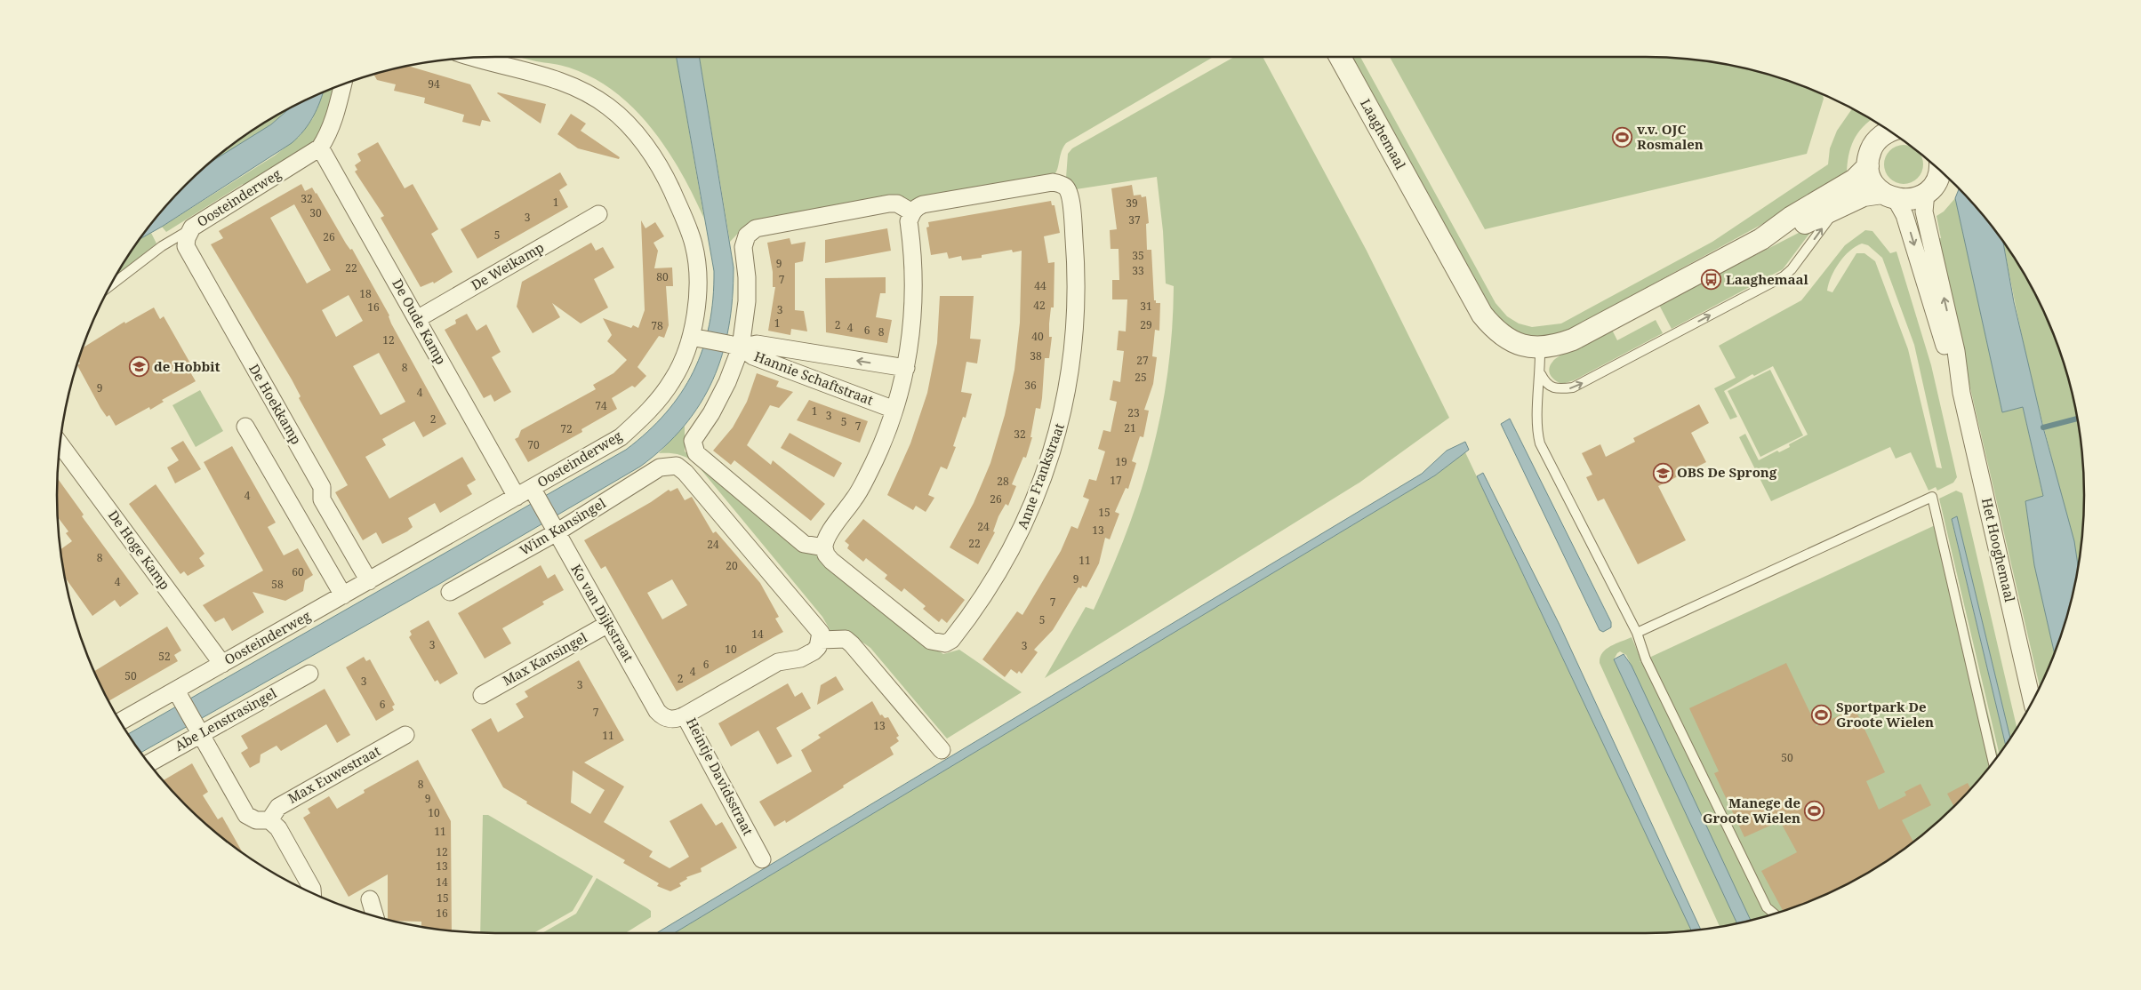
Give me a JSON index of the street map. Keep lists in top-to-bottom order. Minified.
{"streets":{"street":["Laaghemaal","Oosteinderweg","De Weikamp","De Oude Kamp","Hannie Schaftstraat","De Hoekkamp","Anne Frankstraat","Wim Kansingel","De Hoge Kamp","Het Hooghemaal","Ko van Dijkstraat","Max Kansingel","Abe Lenstrasingel","Max Euwestraat","Heintje Davidsstraat"]},"crossings":[["Laaghemaal","Het Hooghemaal"],["Oosteinderweg","De Oude Kamp"],["Oosteinderweg","De Hoekkamp"],["Oosteinderweg","De Hoge Kamp"],["Oosteinderweg","Ko van Dijkstraat"],["De Weikamp","De Oude Kamp"],["Wim Kansingel","Ko van Dijkstraat"],["Wim Kansingel","Heintje Davidsstraat"],["Ko van Dijkstraat","Max Kansingel"],["Ko van Dijkstraat","Heintje Davidsstraat"]],"places":{"sports":["v.v. OJC Rosmalen","Sportpark De Groote Wielen","Manege de Groote Wielen"],"bus stop":["Laaghemaal"],"school or university":["de Hobbit","OBS De Sprong"]},"house_numbers":["94","32","1","39","30","3","37","5","26","35","9","22","33","80","7","44","18","42","31","16","3","1","2","29","78","4","6","8","40","12","38","27","8","25","36","9","4","74","1","23","3","2","5","7","21","72","32","70","19","17","28","4","26","15","24","13","22","24","8","11","20","60","9","4","58","7","5","14","3","3","10","52","6","4","50","2","3","3","6","7","13","11","50","8","9","10","11","12","13","14","15","16"]}
